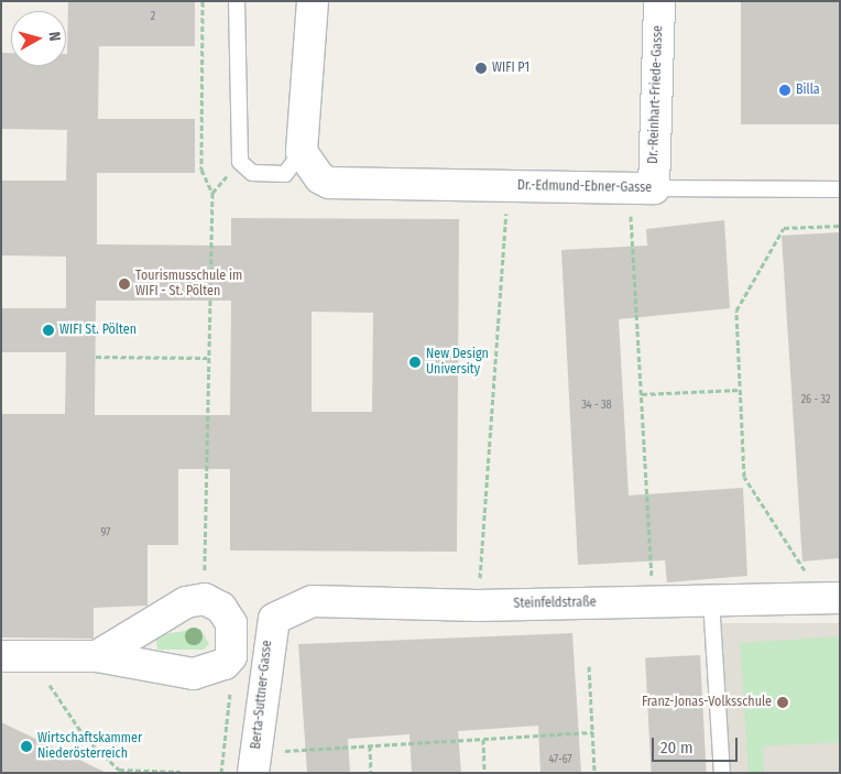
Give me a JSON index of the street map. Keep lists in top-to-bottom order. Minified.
{"streets":{"street":["Dr.-Reinhart-Friede-Gasse","Dr.-Edmund-Ebner-Gasse","Steinfeldstraße","Berta-Suttner-Gasse"]},"crossings":[["Dr.-Reinhart-Friede-Gasse","Dr.-Edmund-Ebner-Gasse"],["Steinfeldstraße","Berta-Suttner-Gasse"]],"places":["WIFI P1","Billa","Tourismusschule im WIFI - St. Pölten","WIFI St. Pölten","New Design University","Franz-Jonas-Volksschule","Wirtschaftskammer Niederösterreich"],"house_numbers":["2","26 - 32","34 - 38","97","47-67"],"scale_bar":"20 m","north":"right"}
